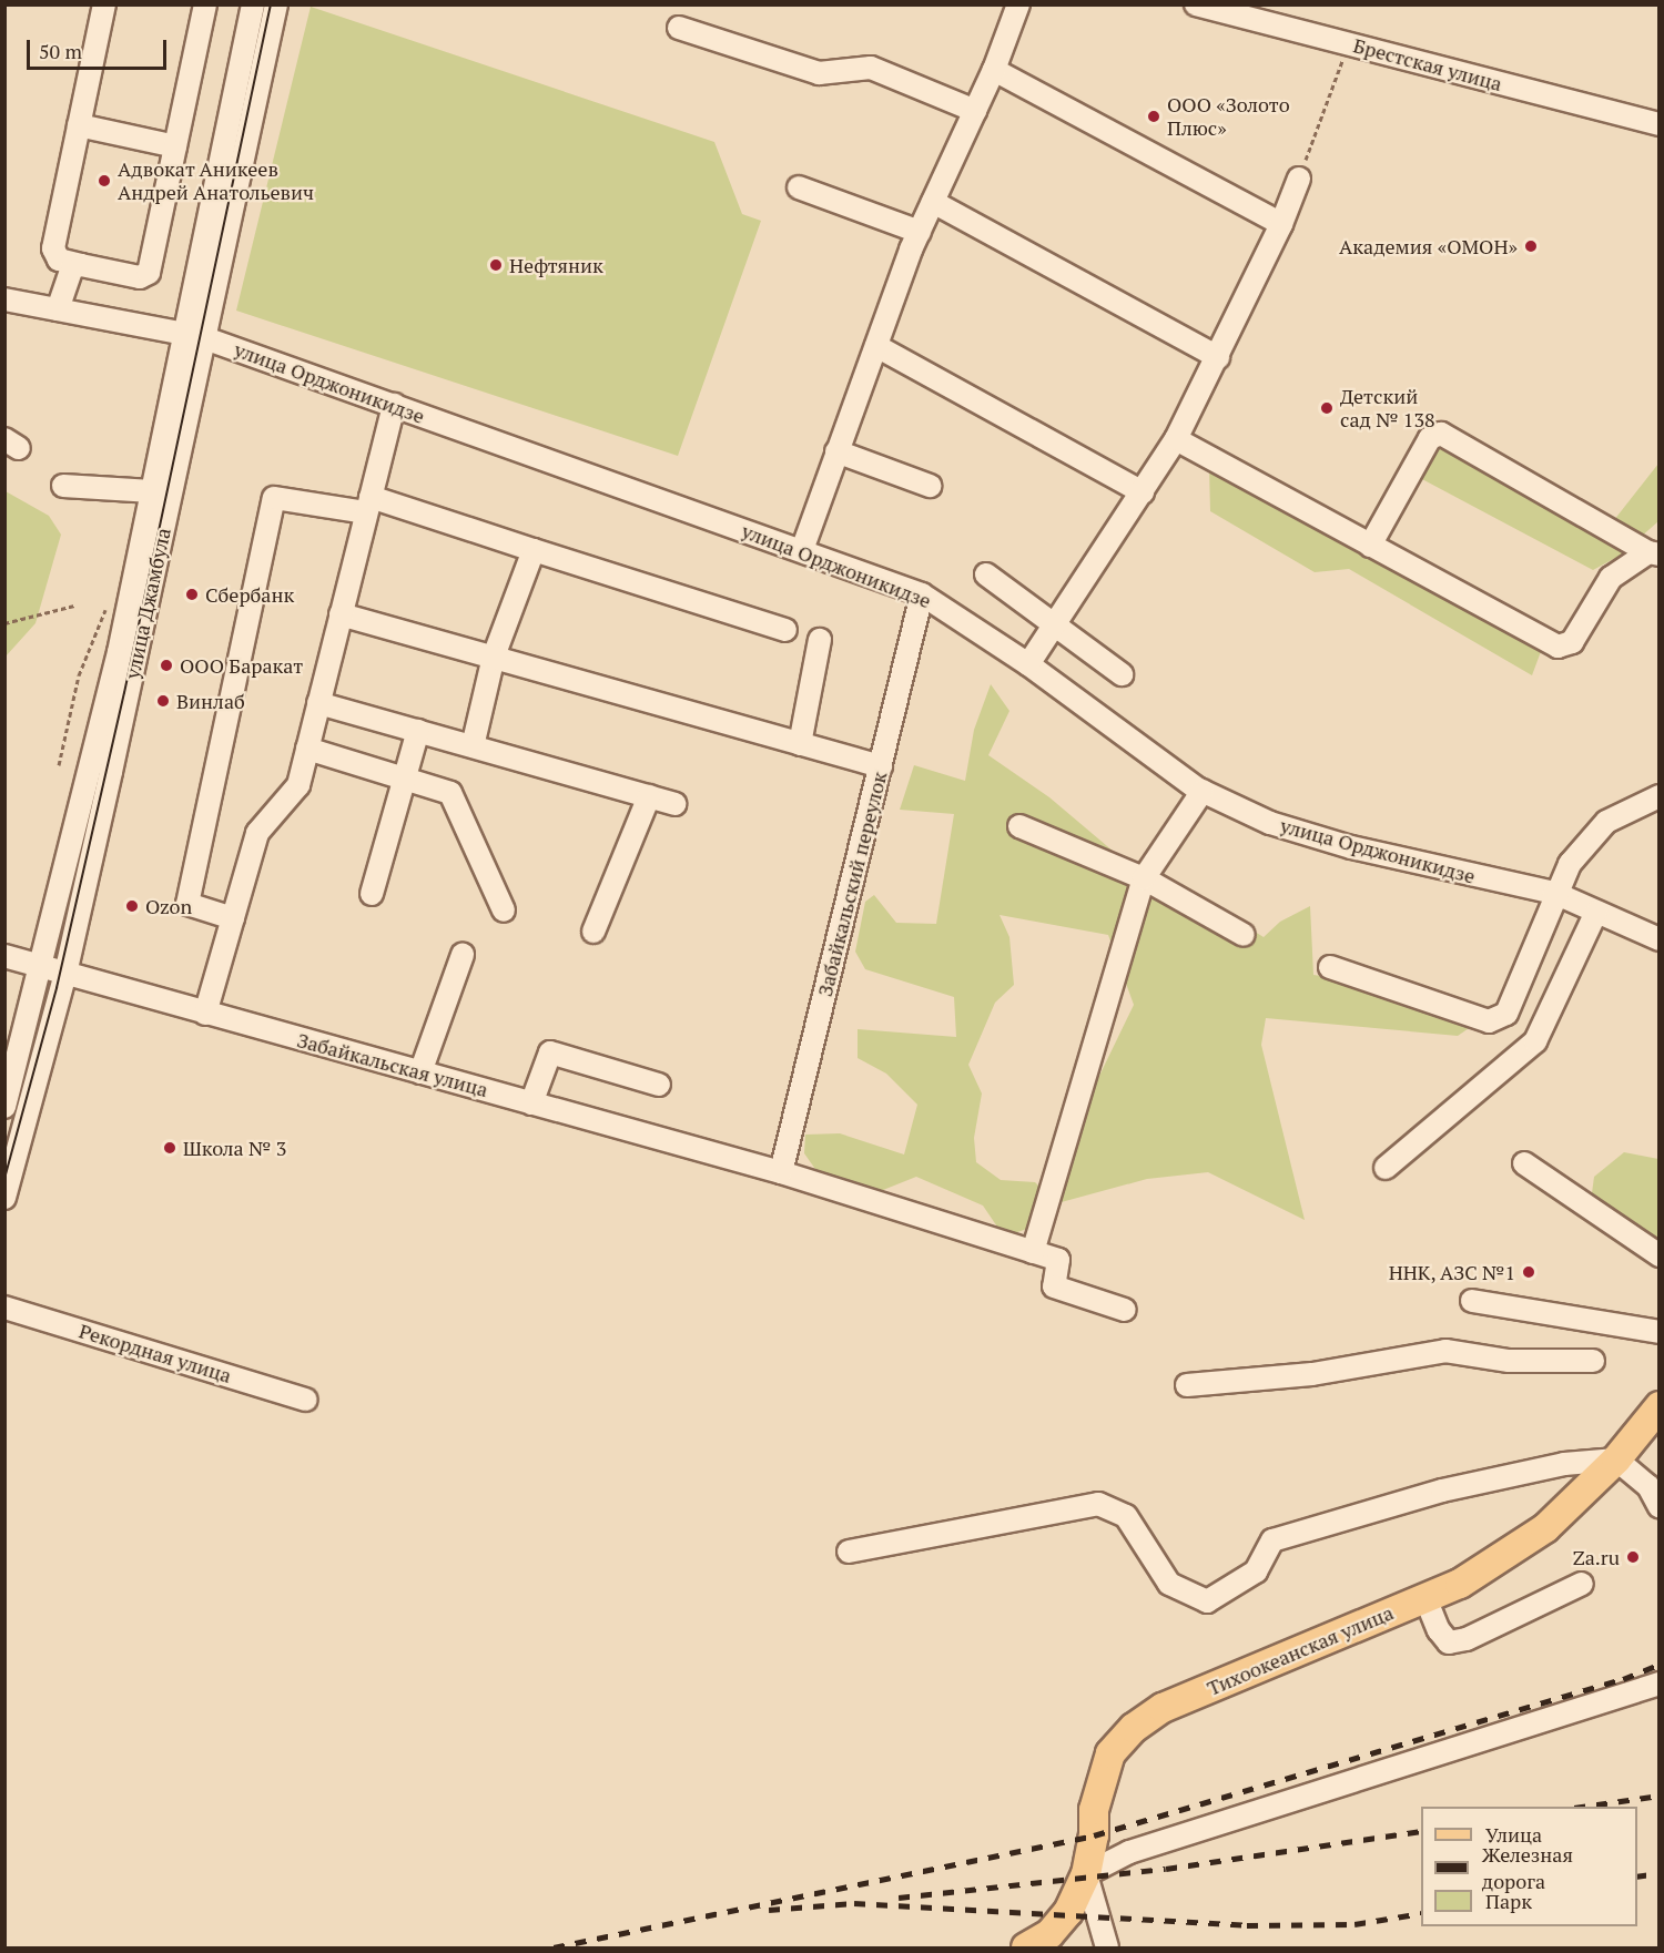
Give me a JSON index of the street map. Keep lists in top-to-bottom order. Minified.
{"streets":{"main road":["Тихоокеанская улица"],"street":["Брестская улица","улица Орджоникидзе","улица Джамбула","Забайкальский переулок","Забайкальская улица","Рекордная улица"]},"crossings":[["улица Орджоникидзе","улица Джамбула"],["улица Орджоникидзе","Забайкальский переулок"],["улица Джамбула","Забайкальская улица"],["Забайкальский переулок","Забайкальская улица"]],"places":["ООО «Золото Плюс»","Адвокат Аникеев Андрей Анатольевич","Академия «ОМОН»","Нефтяник","Детский сад № 138","Сбербанк","ООО Баракат","Винлаб","Ozon","Школа № 3","ННК, АЗС №1","Za.ru"],"legend":["Улица","Железная дорога","Парк"],"scale_bar":"50 m"}
